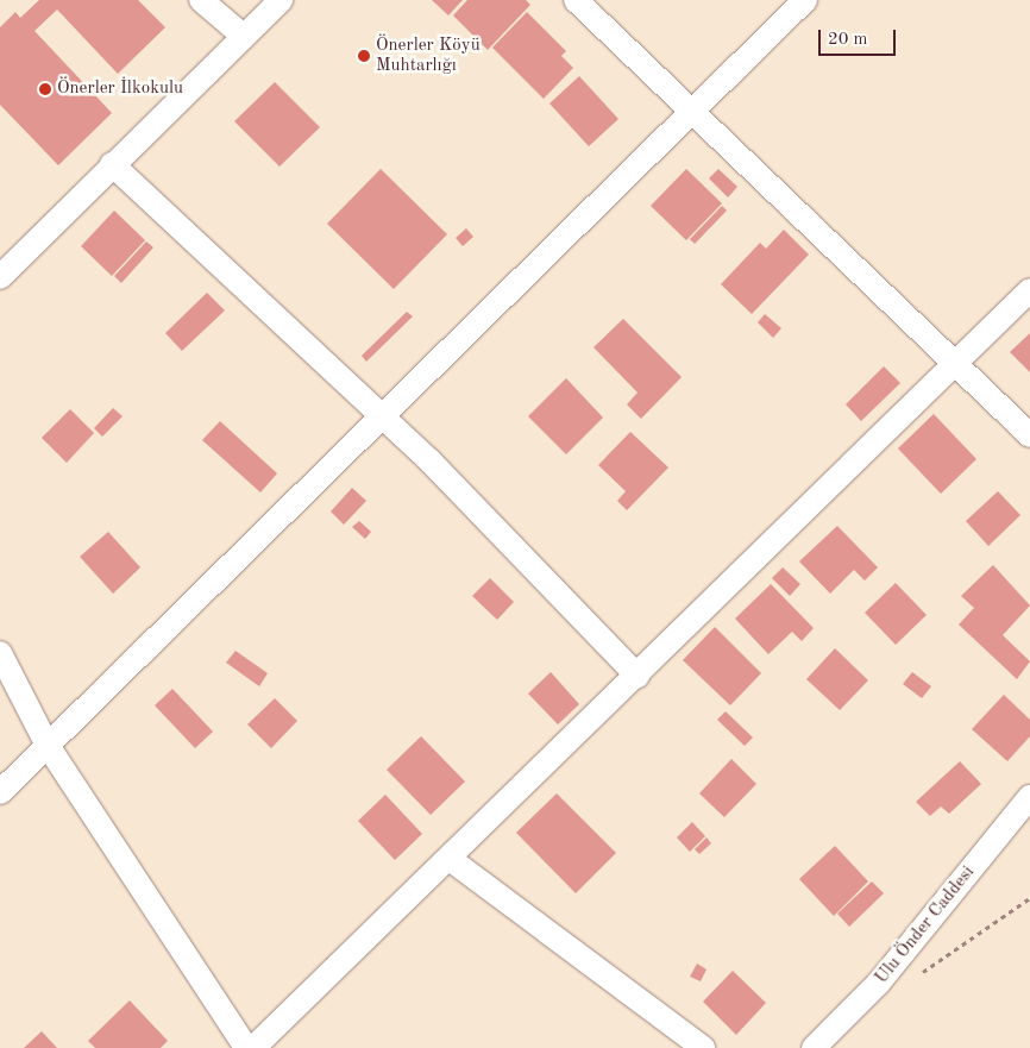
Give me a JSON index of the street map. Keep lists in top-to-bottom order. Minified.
{"streets":{"street":["Ulu Önder Caddesi"]},"places":["Önerler Köyü Muhtarlığı","Önerler İlkokulu"],"scale_bar":"20 m"}
